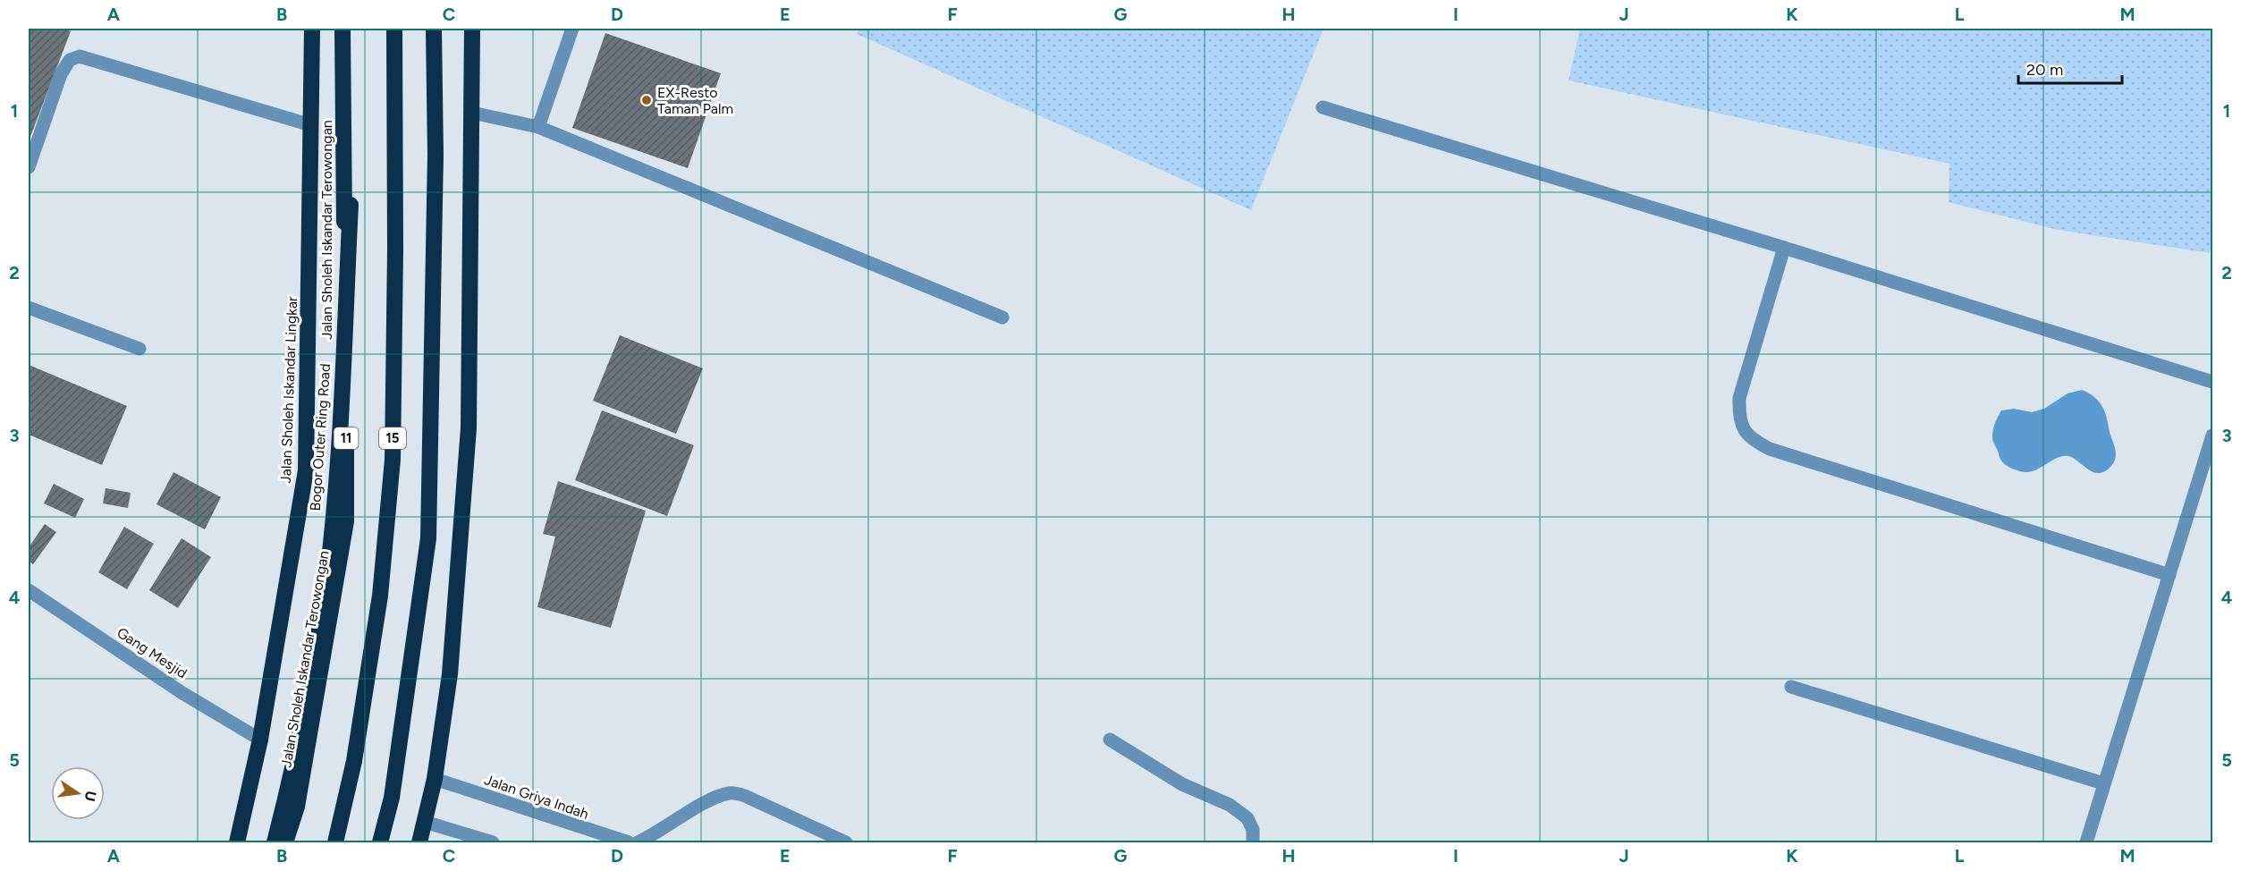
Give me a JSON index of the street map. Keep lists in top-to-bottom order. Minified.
{"streets":{"highway":["Jalan Sholeh Iskandar Terowongan","Jalan Sholeh Iskandar Lingkar","Bogor Outer Ring Road","11","15"],"street":["Gang Mesjid","Jalan Griya Indah"]},"crossings":[["Jalan Sholeh Iskandar Lingkar","Gang Mesjid"]],"places":["EX-Resto Taman Palm"],"scale_bar":"20 m","north":"right","grid":{"columns":["A","B","C","D","E","F","G","H","I","J","K","L","M"],"rows":["1","2","3","4","5"]}}
